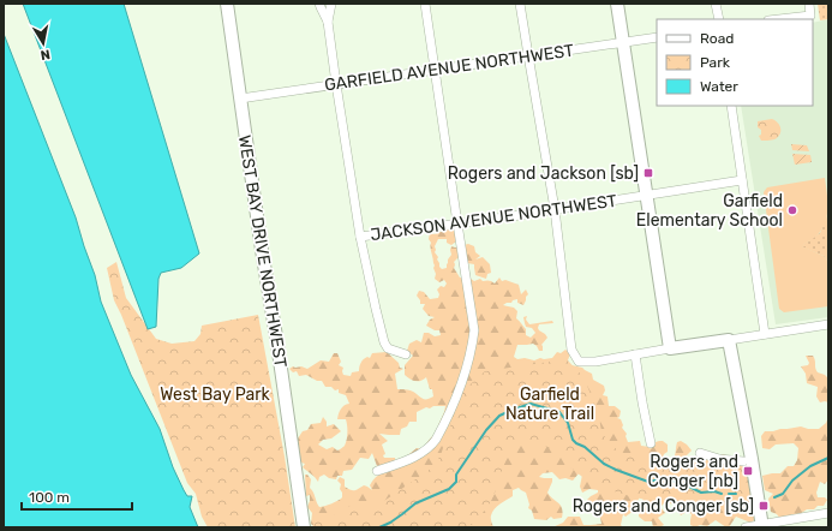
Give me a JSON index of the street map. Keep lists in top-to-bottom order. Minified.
{"streets":{"street":["GARFIELD AVENUE NORTHWEST","JACKSON AVENUE NORTHWEST","WEST BAY DRIVE NORTHWEST"]},"crossings":[["GARFIELD AVENUE NORTHWEST","WEST BAY DRIVE NORTHWEST"]],"parks":["West Bay Park","Garfield Nature Trail"],"places":{"transit":["Rogers and Jackson [sb]","Rogers and Conger [nb]","Rogers and Conger [sb]"],"other":["Garfield Elementary School"]},"legend":["Road","Park","Water"],"scale_bar":"100 m","north":"bottom"}
